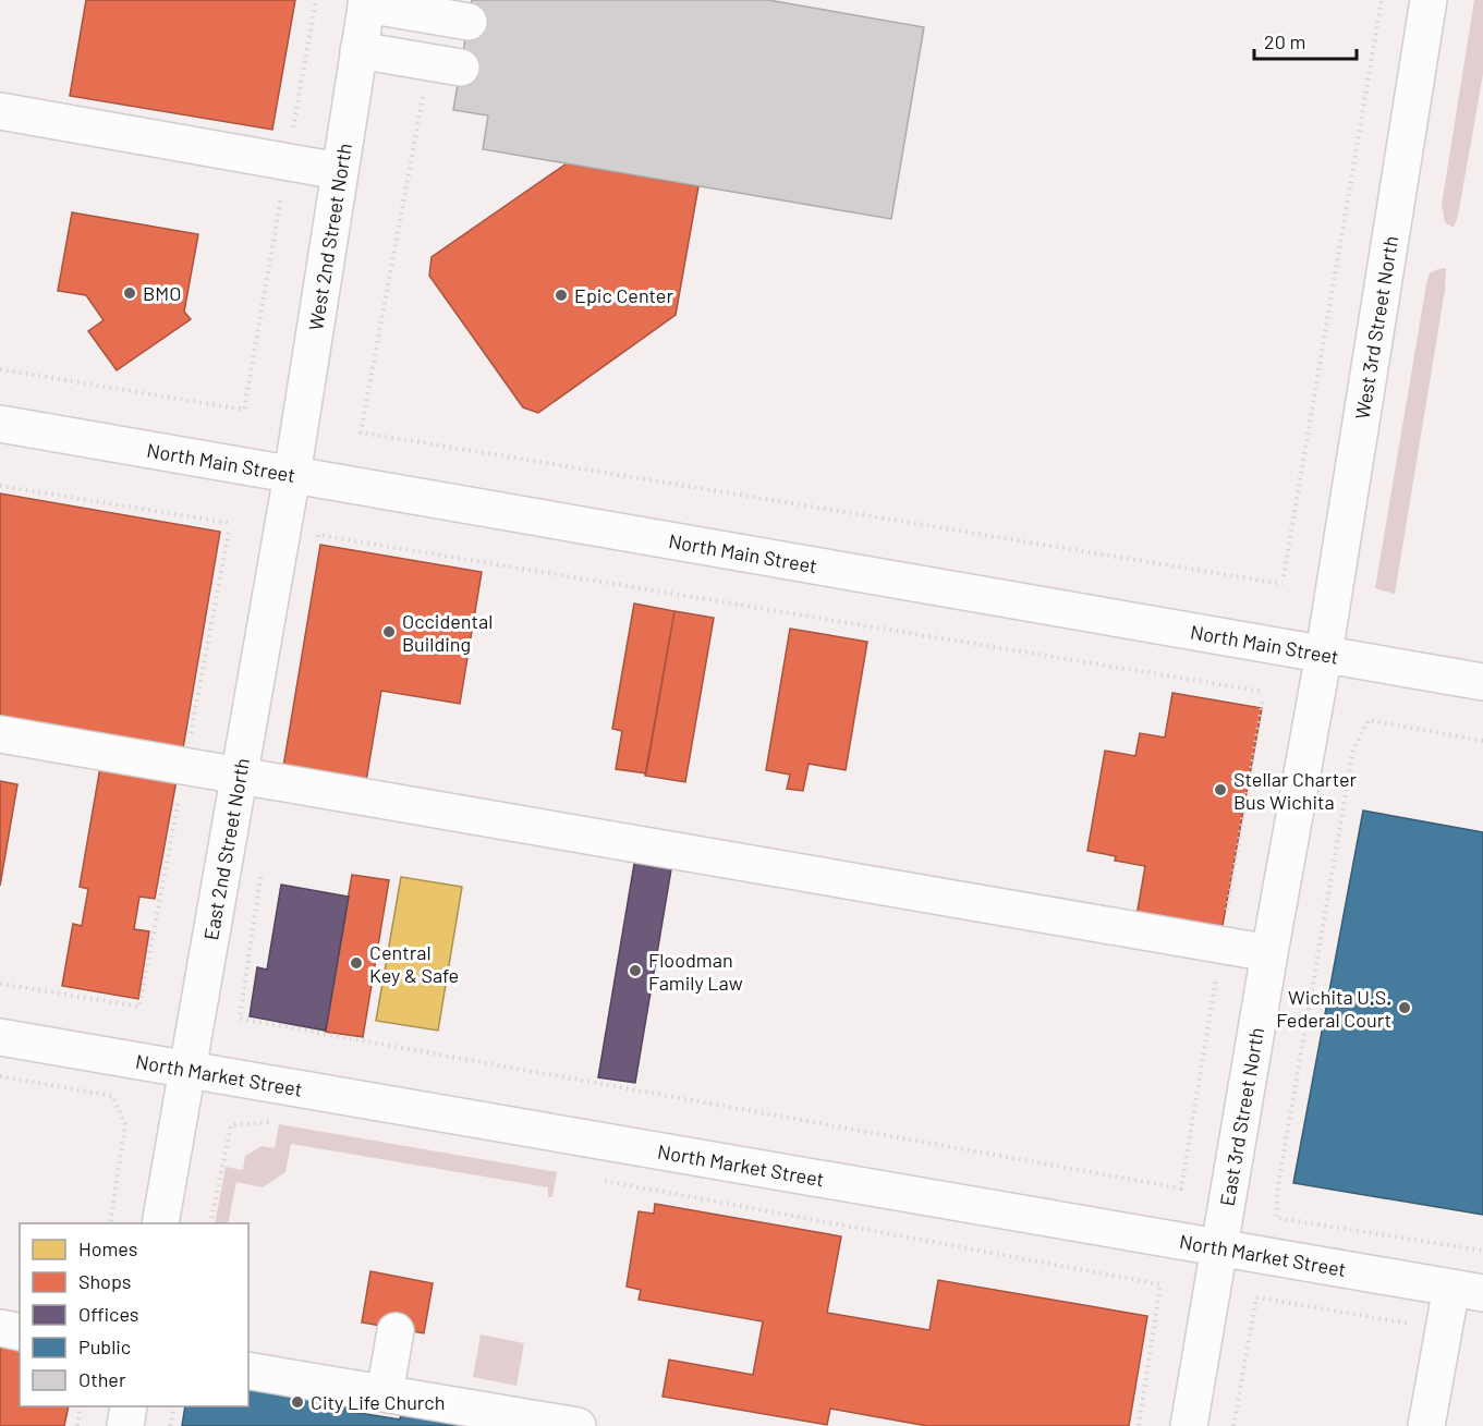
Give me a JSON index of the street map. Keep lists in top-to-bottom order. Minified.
{"streets":{"street":["West 2nd Street North","West 3rd Street North","North Main Street","East 2nd Street North","North Market Street","East 3rd Street North"]},"crossings":[["West 2nd Street North","North Main Street"],["West 2nd Street North","East 2nd Street North"],["West 3rd Street North","North Main Street"],["West 3rd Street North","East 3rd Street North"],["North Main Street","East 2nd Street North"],["North Main Street","East 3rd Street North"],["East 2nd Street North","North Market Street"],["North Market Street","East 3rd Street North"]],"places":["BMO","Epic Center","Occidental Building","Stellar Charter Bus Wichita","Central Key & Safe","Floodman Family Law","Wichita U.S. Federal Court","City Life Church"],"legend":["Homes","Shops","Offices","Public","Other"],"scale_bar":"20 m"}
